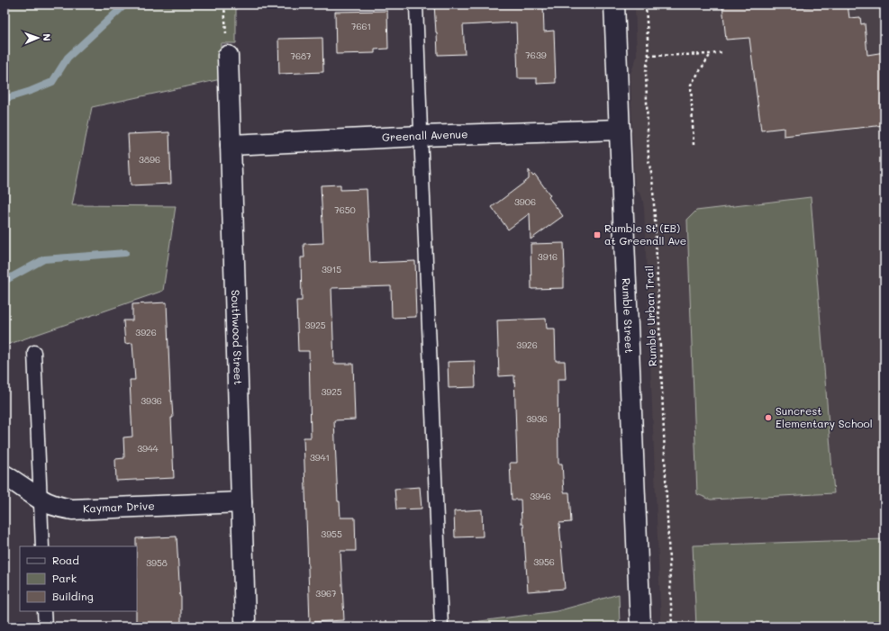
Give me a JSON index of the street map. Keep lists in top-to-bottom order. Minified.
{"streets":{"street":["Greenall Avenue","Rumble Street","Southwood Street","Kaymar Drive"],"path":["Rumble Urban Trail"]},"crossings":[["Greenall Avenue","Rumble Street"],["Greenall Avenue","Southwood Street"],["Southwood Street","Kaymar Drive"]],"places":{"transit":["Rumble St (EB) at Greenall Ave"],"other":["Suncrest Elementary School"]},"house_numbers":["7661","7639","7687","3896","3906","7650","3916","3915","3925","3926","3926","3925","3936","3936","3944","3941","3946","3955","3956","3958","3967"],"legend":["Road","Park","Building"],"north":"right"}
